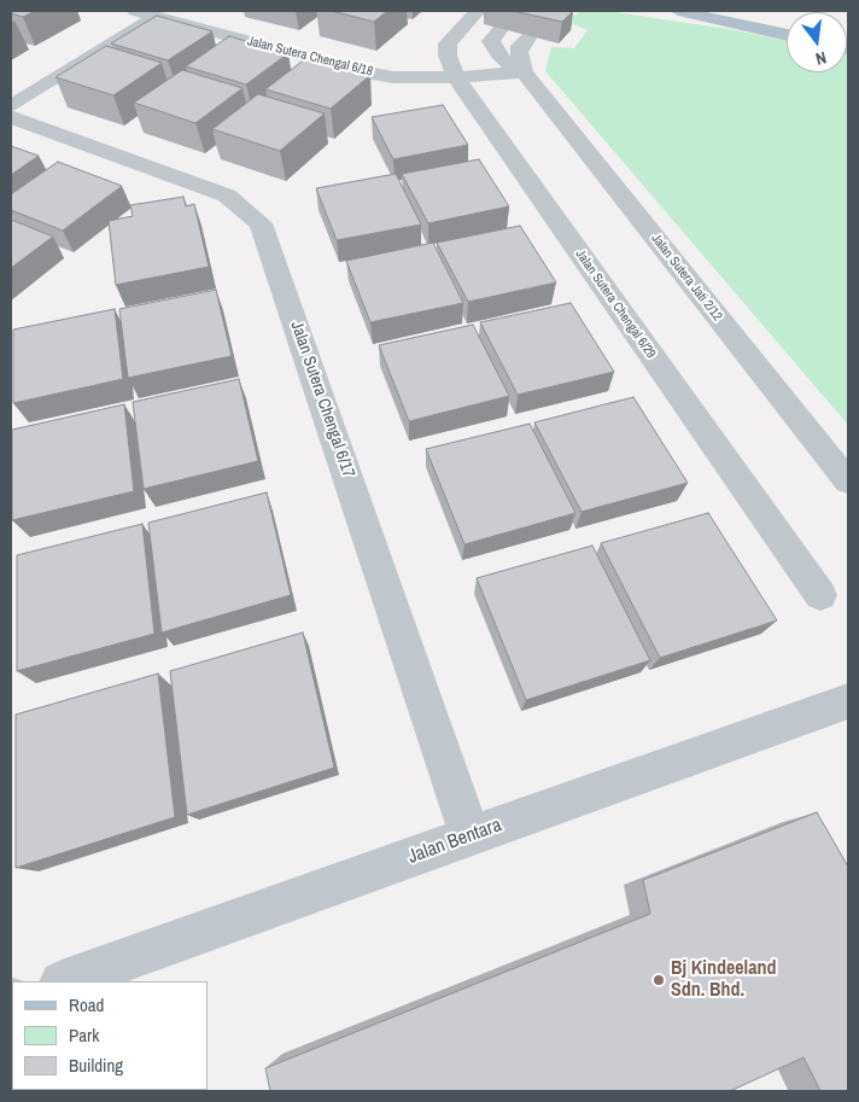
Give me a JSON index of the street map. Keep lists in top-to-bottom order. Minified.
{"streets":{"street":["Jalan Sutera Chengal 6/18","Jalan Sutera Jati 2/12","Jalan Sutera Chengal 6/29","Jalan Sutera Chengal 6/17","Jalan Bentara"]},"crossings":[["Jalan Sutera Chengal 6/18","Jalan Sutera Jati 2/12"],["Jalan Sutera Chengal 6/18","Jalan Sutera Chengal 6/29"],["Jalan Sutera Chengal 6/17","Jalan Bentara"]],"places":["Bj Kindeeland Sdn. Bhd."],"legend":["Road","Park","Building"],"north":"bottom"}
